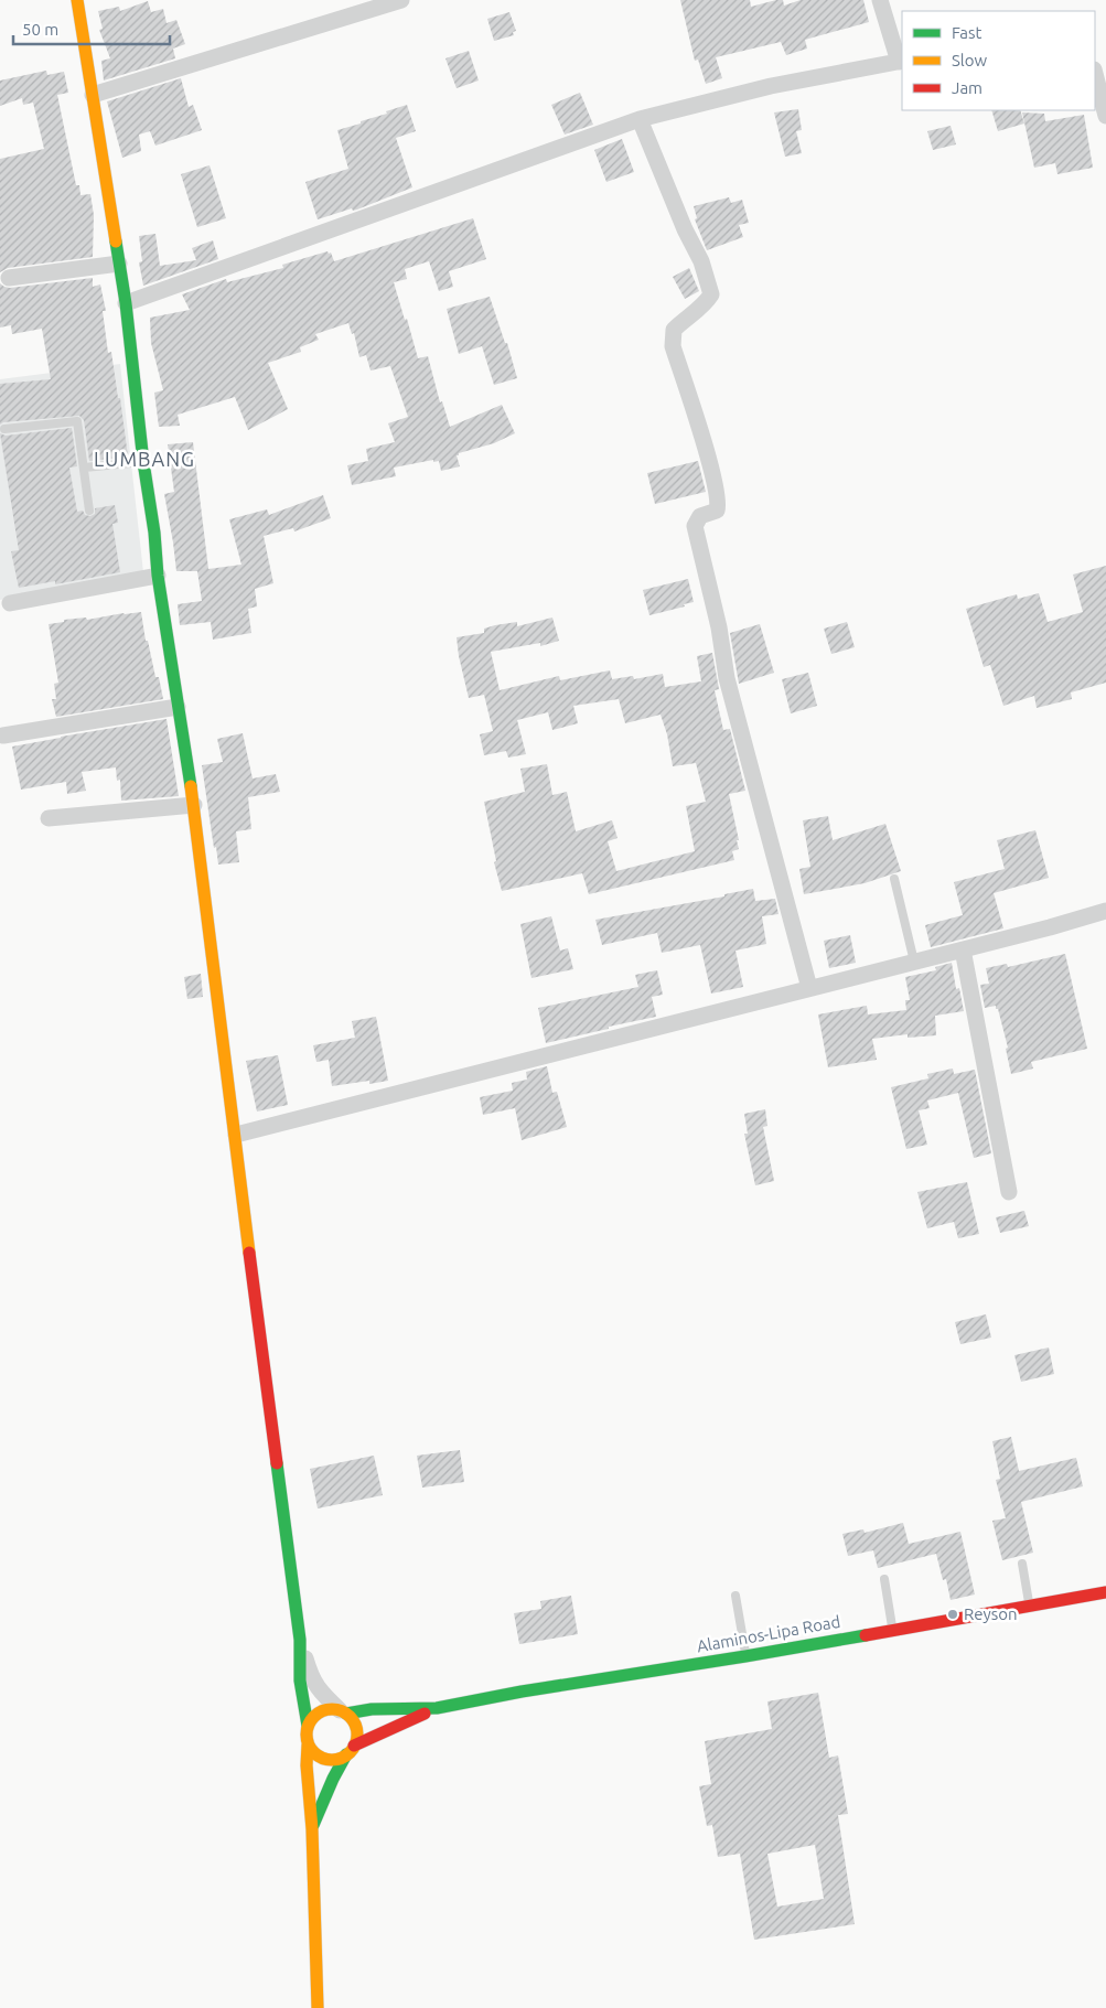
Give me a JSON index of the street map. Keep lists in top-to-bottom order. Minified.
{"streets":{"street":["Alaminos-Lipa Road"]},"districts":["LUMBANG"],"places":["Reyson"],"legend":["Fast","Slow","Jam"],"scale_bar":"50 m"}
